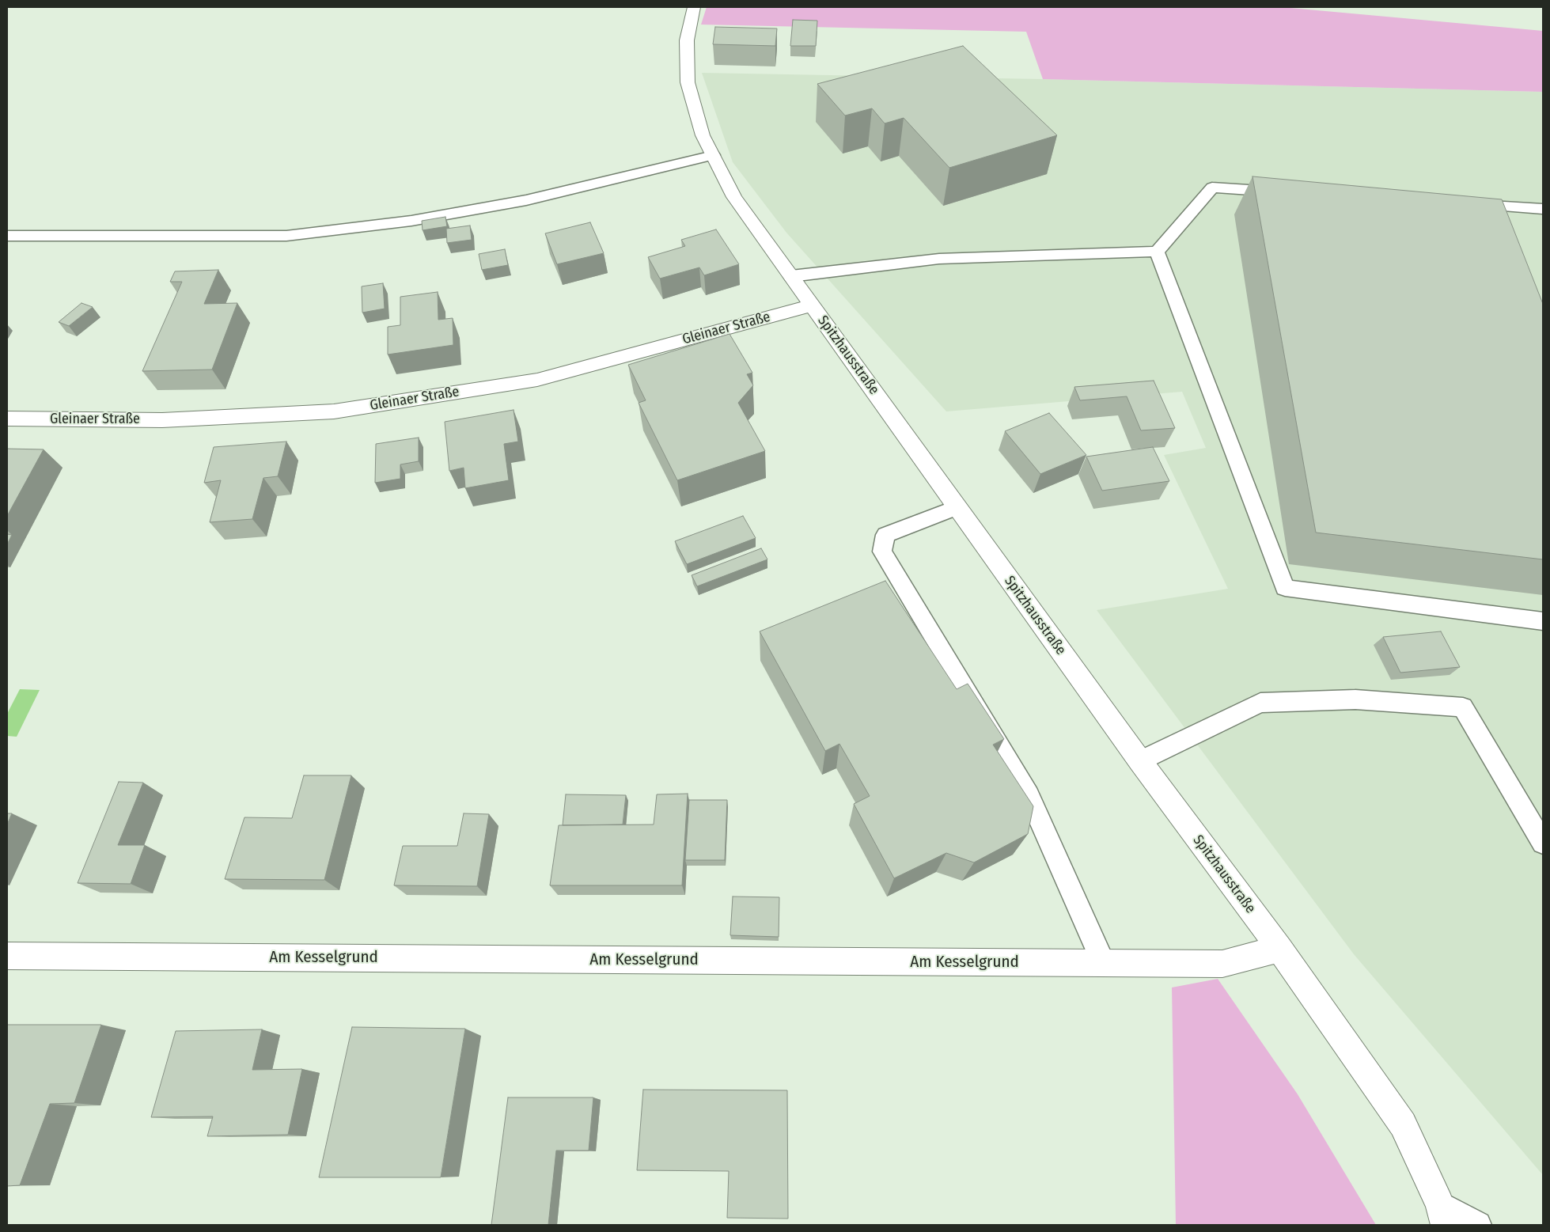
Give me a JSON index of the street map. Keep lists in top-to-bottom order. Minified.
{"streets":{"street":["Gleinaer Straße","Spitzhausstraße","Am Kesselgrund"]},"crossings":[["Gleinaer Straße","Spitzhausstraße"],["Spitzhausstraße","Am Kesselgrund"]]}
